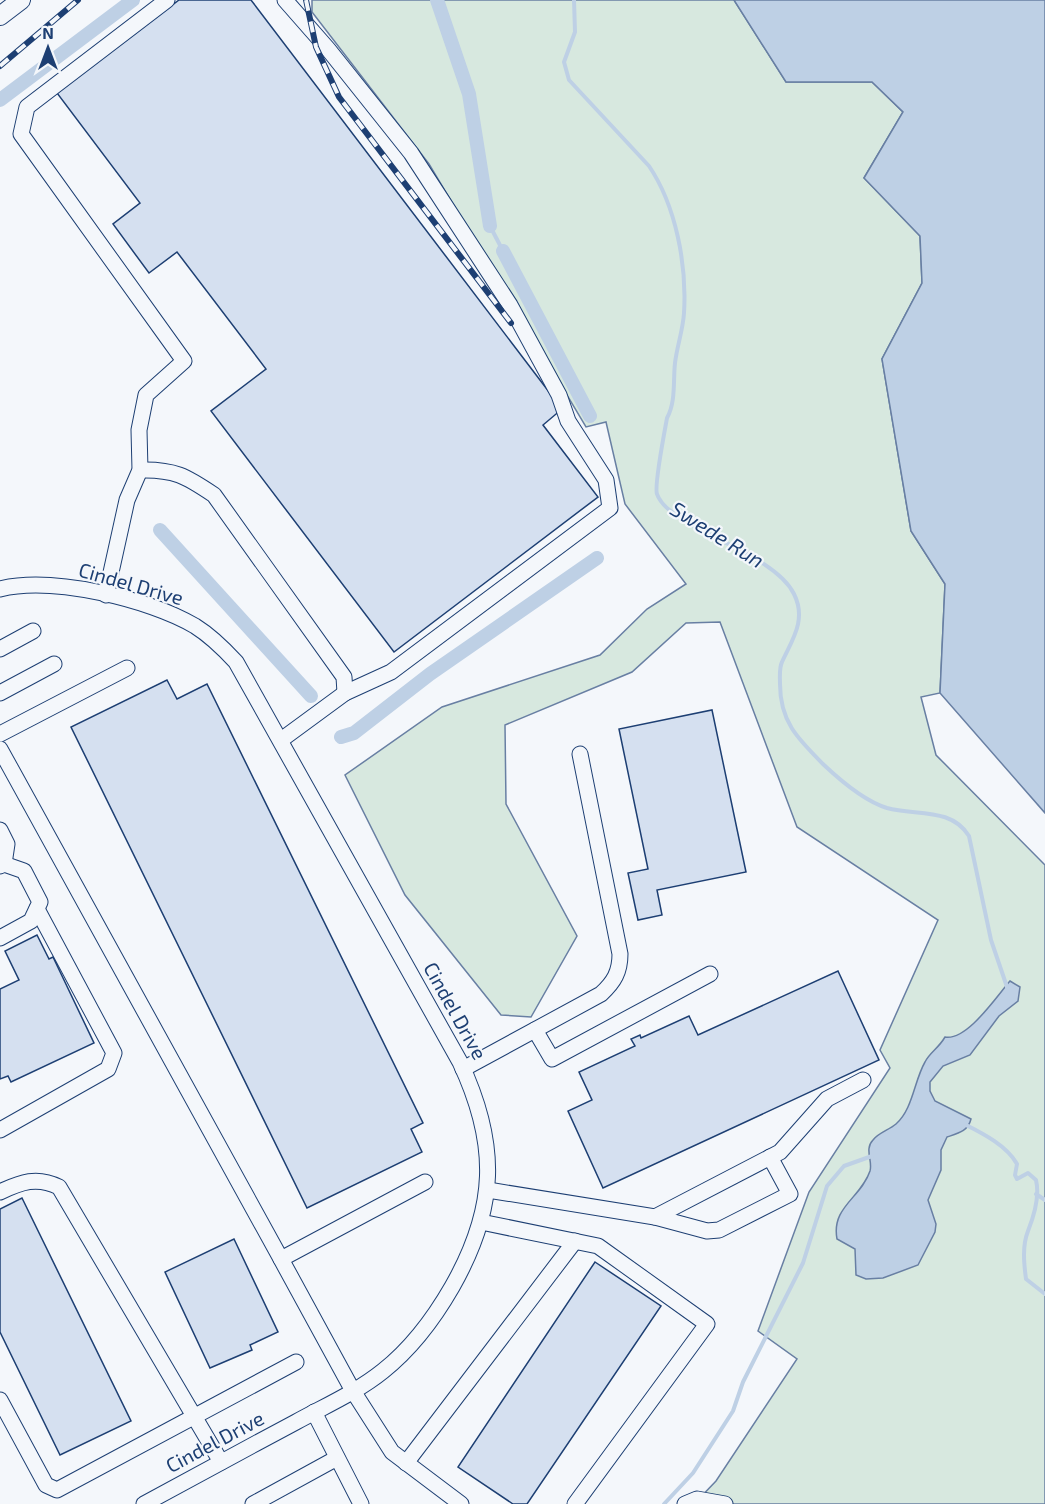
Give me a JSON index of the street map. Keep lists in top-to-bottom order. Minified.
{"streets":{"street":["Cindel Drive"]},"water":["Swede Run"],"north":"top"}
